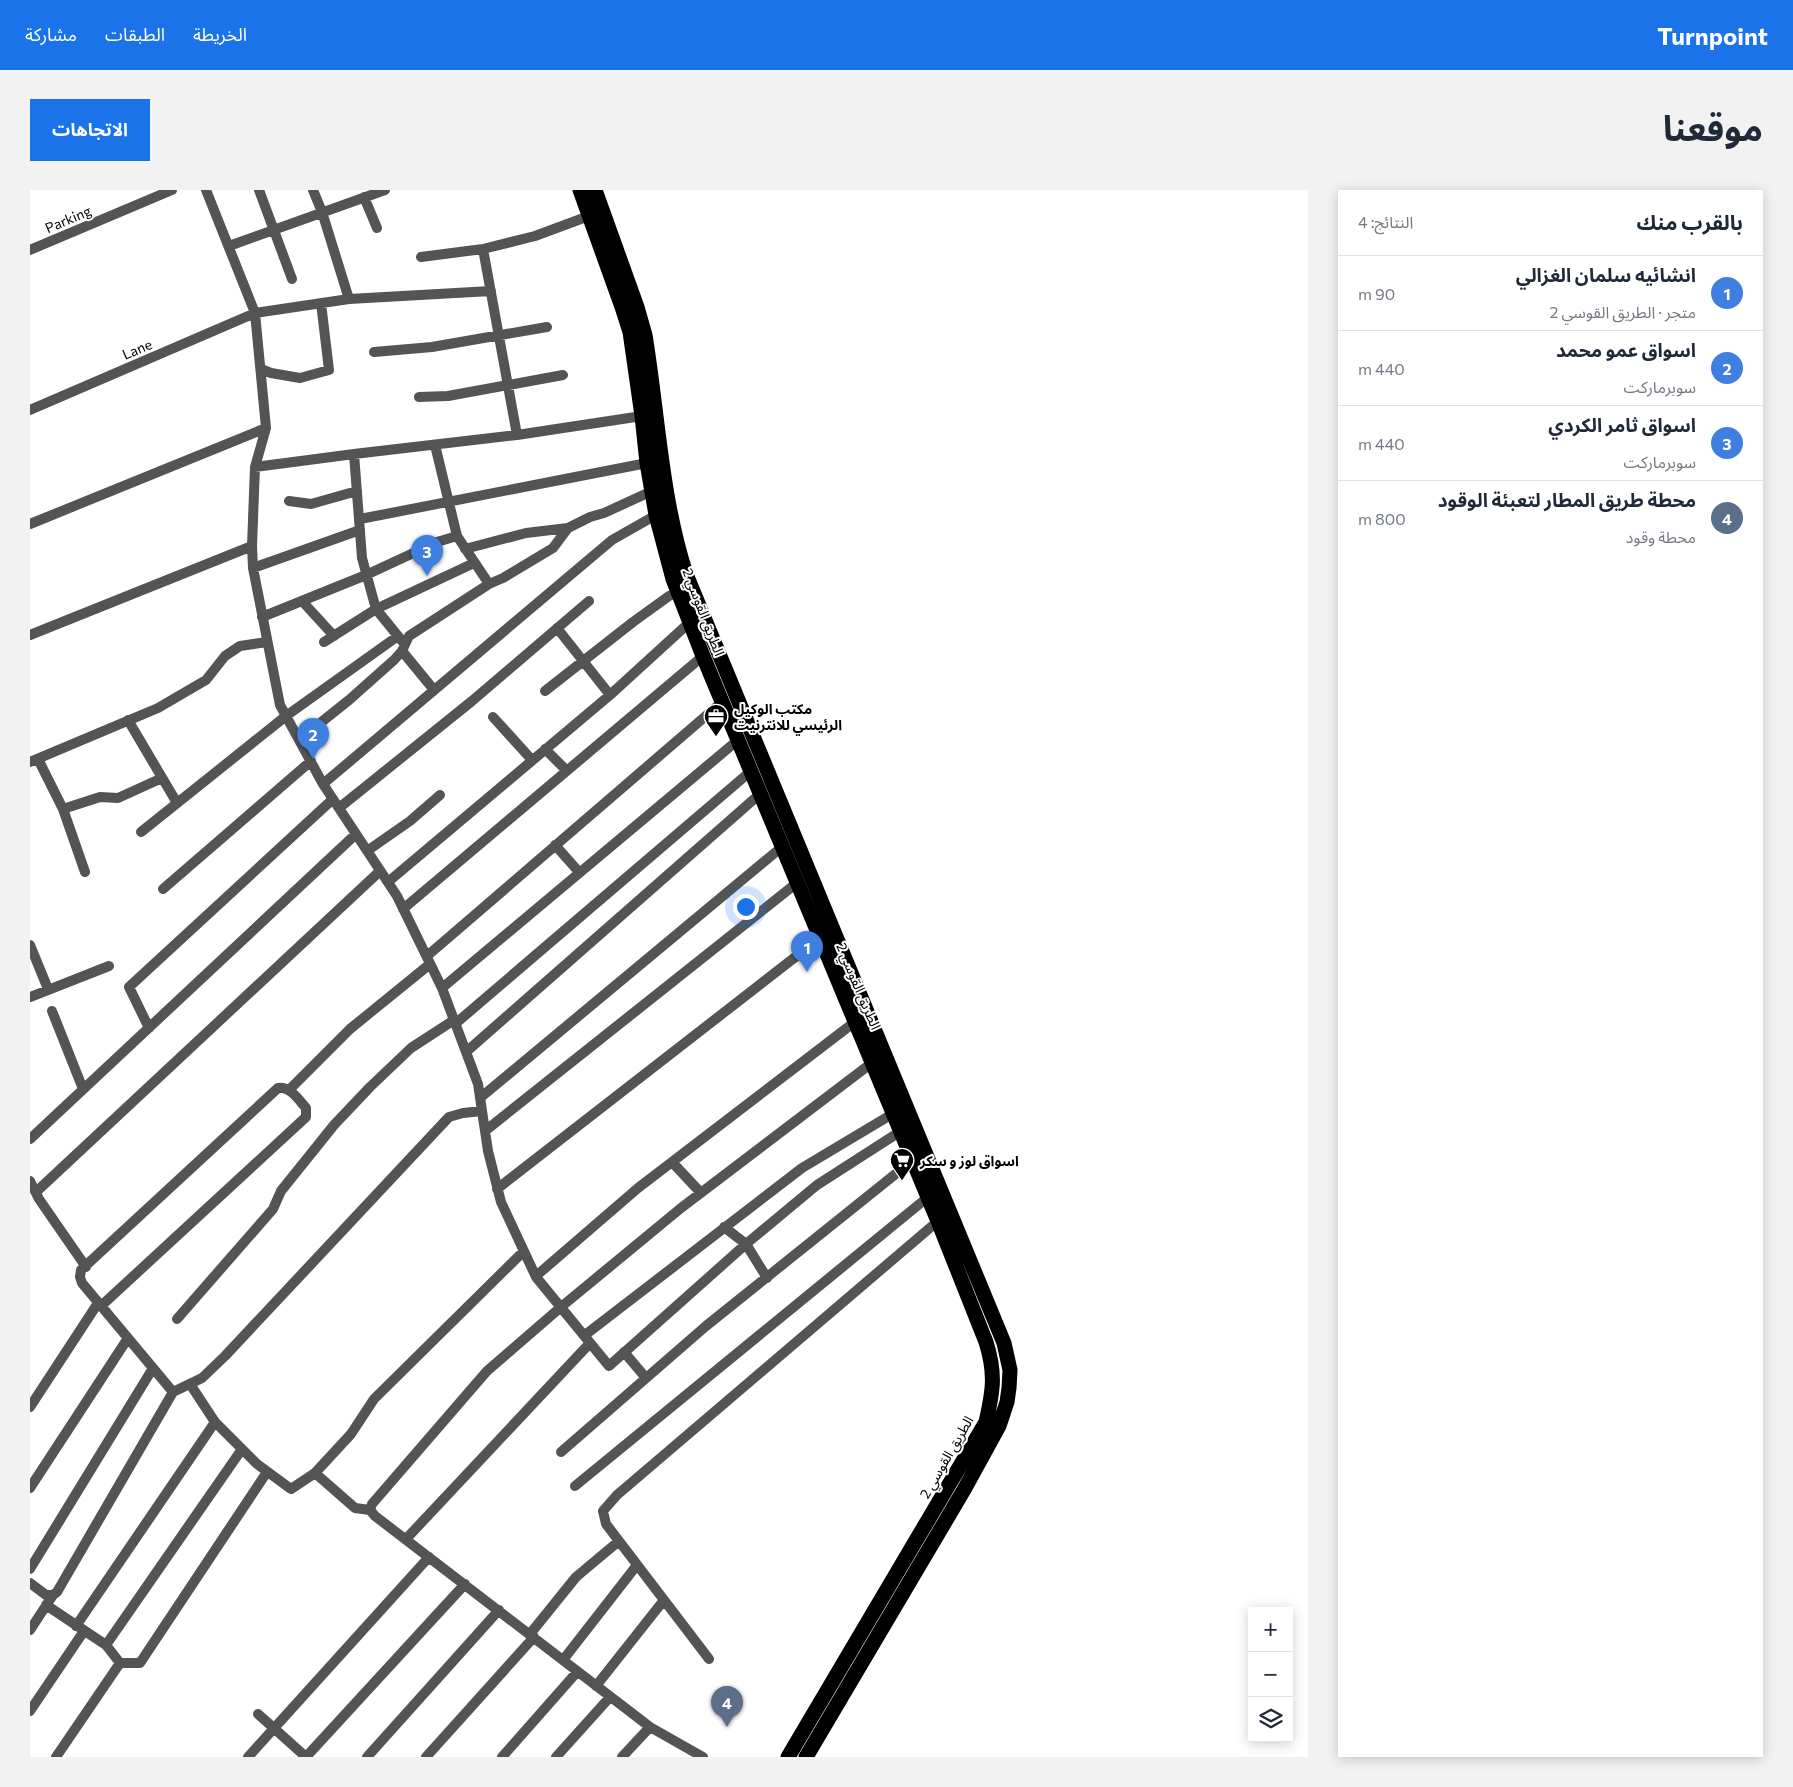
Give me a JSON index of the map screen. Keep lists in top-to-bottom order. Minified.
{"streets":{"highway":["الطريق القوسي 2"],"street":["Parking","Lane"]},"places":{"office":["مكتب الوكيل الرئيسي للانترنيت"],"supermarket":["اسواق لوز و سكر"]},"page":{"header":"Turnpoint","nav":["الخريطة","الطبقات","مشاركة"],"title":"موقعنا","buttons":"الاتجاهات","heading":["بالقرب منك","النتائج: 4"],"list":[{"mark":"1","name":"انشائيه سلمان الغزالي","note":"متجر · الطريق القوسي 2","value":"90 m"},{"mark":"2","name":"اسواق عمو محمد","note":"سوبرماركت","value":"440 m"},{"mark":"3","name":"اسواق ثامر الكردي","note":"سوبرماركت","value":"440 m"},{"mark":"4","name":"محطة طريق المطار لتعبئة الوقود","note":"محطة وقود","value":"800 m"}],"pins":["3","2","1","4"],"map_buttons":["+","−"]}}
